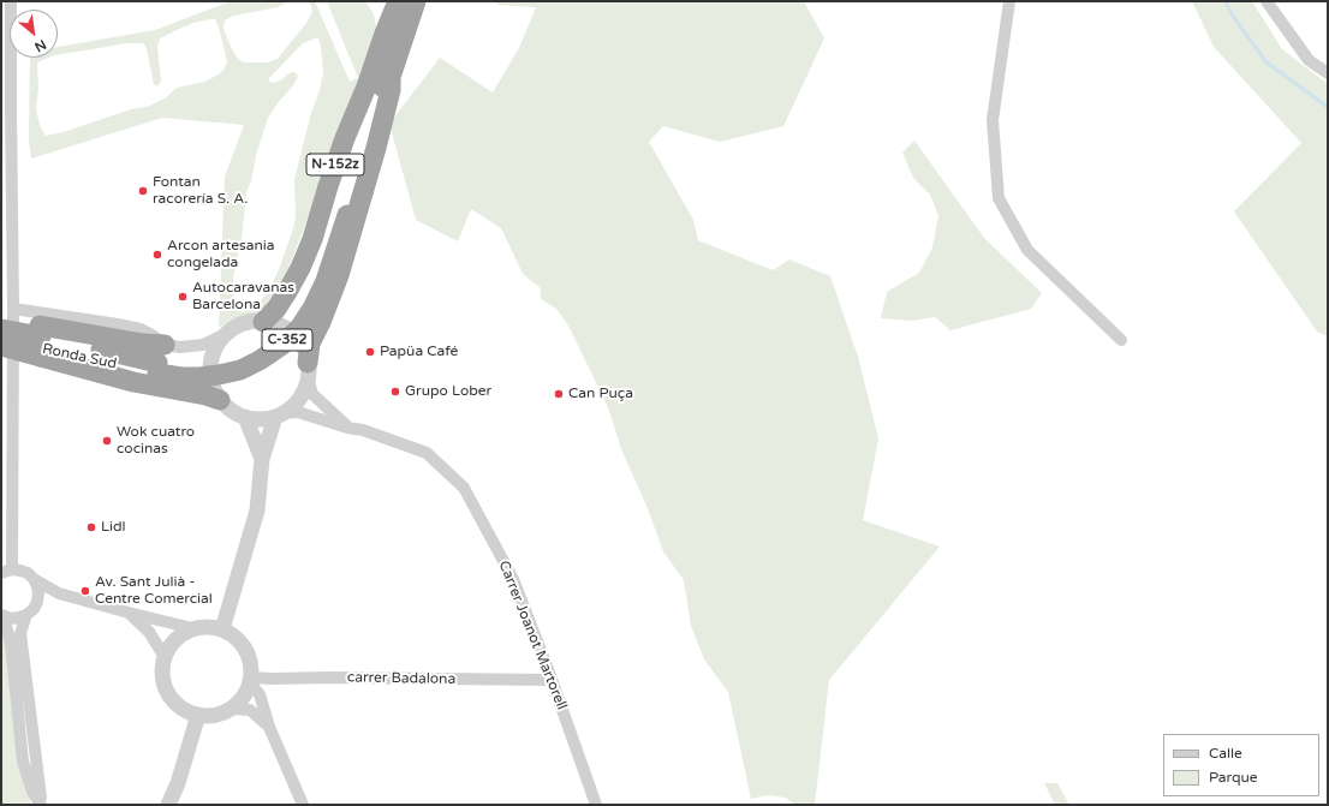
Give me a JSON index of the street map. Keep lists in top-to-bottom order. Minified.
{"streets":{"highway":["N-152z","C-352","Ronda Sud"],"street":["Carrer Joanot Martorell","carrer Badalona"]},"crossings":[["N-152z","C-352"],["N-152z","Carrer Joanot Martorell"],["N-152z","carrer Badalona"],["C-352","Ronda Sud"],["Carrer Joanot Martorell","carrer Badalona"]],"places":["Fontan racorería S. A.","Arcon artesania congelada","Autocaravanas Barcelona","Papüa Café","Grupo Lober","Can Puça","Wok cuatro cocinas","Lidl","Av. Sant Julià - Centre Comercial"],"legend":["Calle","Parque"],"north":"bottom right"}
